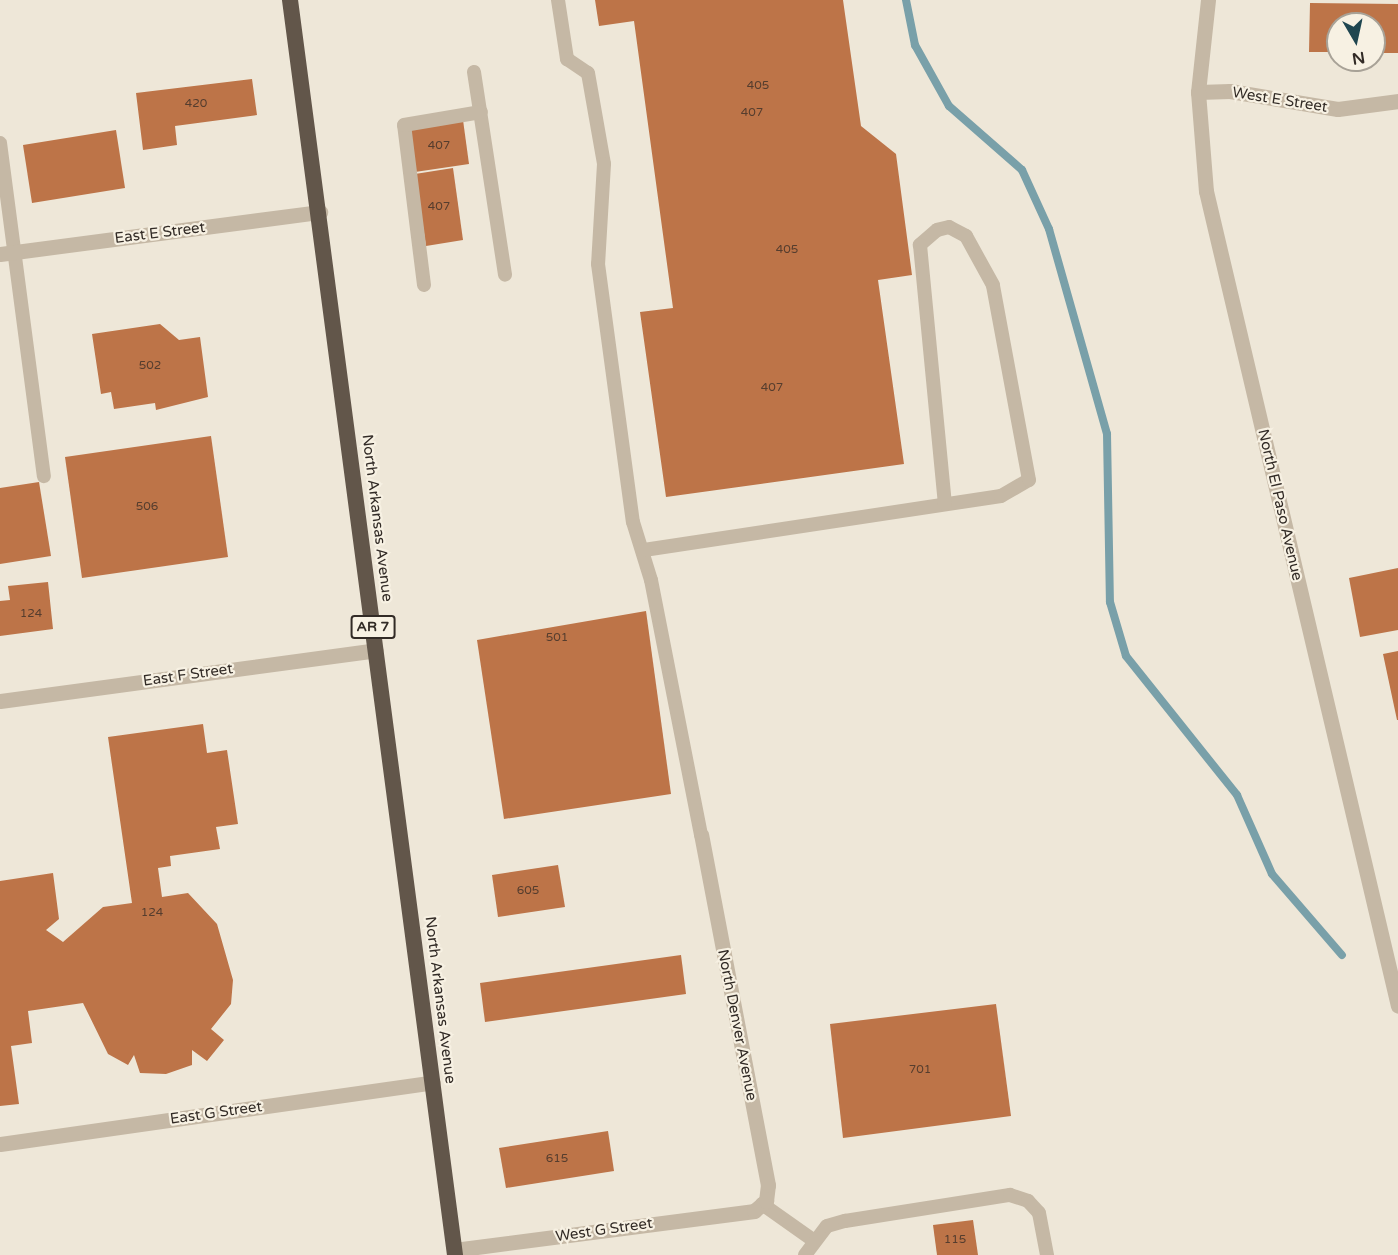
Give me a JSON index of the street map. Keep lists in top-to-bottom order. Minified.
{"streets":{"highway":["North Arkansas Avenue","AR 7"],"street":["West E Street","East E Street","North El Paso Avenue","East F Street","North Denver Avenue","East G Street","West G Street"]},"crossings":[["West E Street","North El Paso Avenue"],["East E Street","North Arkansas Avenue"],["North Arkansas Avenue","East F Street"],["North Arkansas Avenue","East G Street"],["North Arkansas Avenue","West G Street"],["North Denver Avenue","West G Street"]],"house_numbers":["405","420","407","407","407","405","502","407","506","124","501","605","124","701","615","115"],"north":"bottom"}
